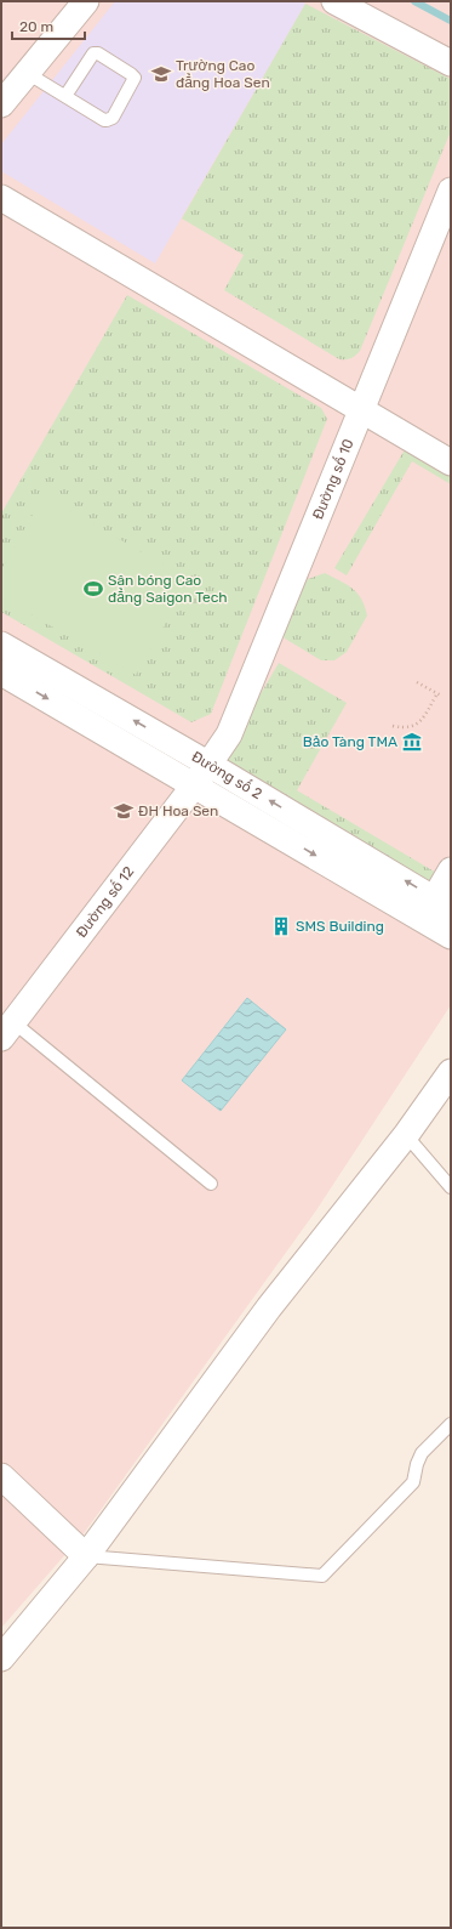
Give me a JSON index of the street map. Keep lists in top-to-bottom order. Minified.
{"streets":{"street":["Đường số 10","Đường số 2","Đường số 12"]},"crossings":[["Đường số 10","Đường số 2"],["Đường số 10","Đường số 12"],["Đường số 2","Đường số 12"]],"places":{"school or university":["Trường Cao đẳng Hoa Sen","ĐH Hoa Sen"],"sports":["Sân bóng Cao đẳng Saigon Tech"],"museum":["Bảo Tàng TMA"],"building":["SMS Building"]},"scale_bar":"20 m"}
